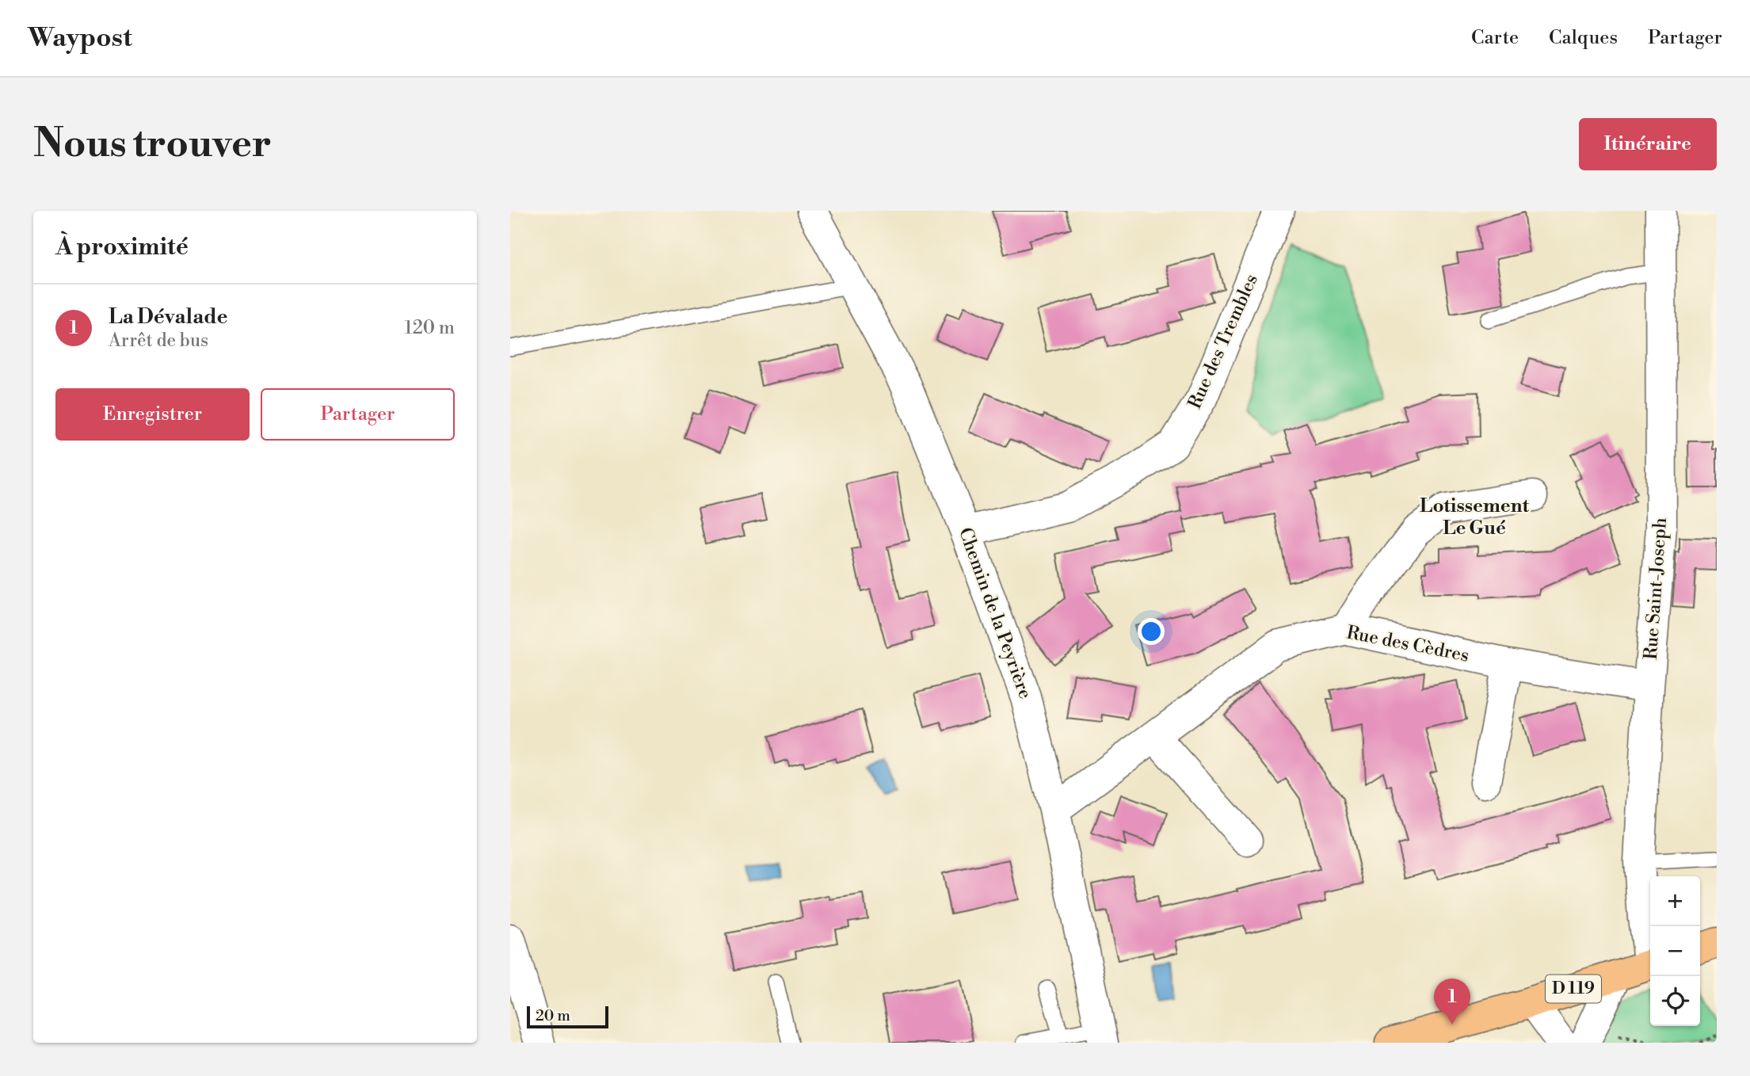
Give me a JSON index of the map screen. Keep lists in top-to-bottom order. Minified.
{"streets":{"main road":["D 119"],"street":["Rue des Trembles","Rue Saint-Joseph","Chemin de la Peyrière","Rue des Cèdres"]},"crossings":[["Rue des Trembles","Chemin de la Peyrière"],["Rue Saint-Joseph","Rue des Cèdres"],["Chemin de la Peyrière","Rue des Cèdres"]],"districts":["Lotissement Le Gué"],"scale_bar":"20 m","page":{"header":"Waypost","nav":["Carte","Calques","Partager"],"buttons":["Itinéraire",["Enregistrer","Partager"]],"title":"Nous trouver","heading":"À proximité","list":[{"mark":"1","name":"La Dévalade","note":"Arrêt de bus","value":"120 m"}],"map_buttons":["+","−"],"pins":"1","scale":"20 m"}}
